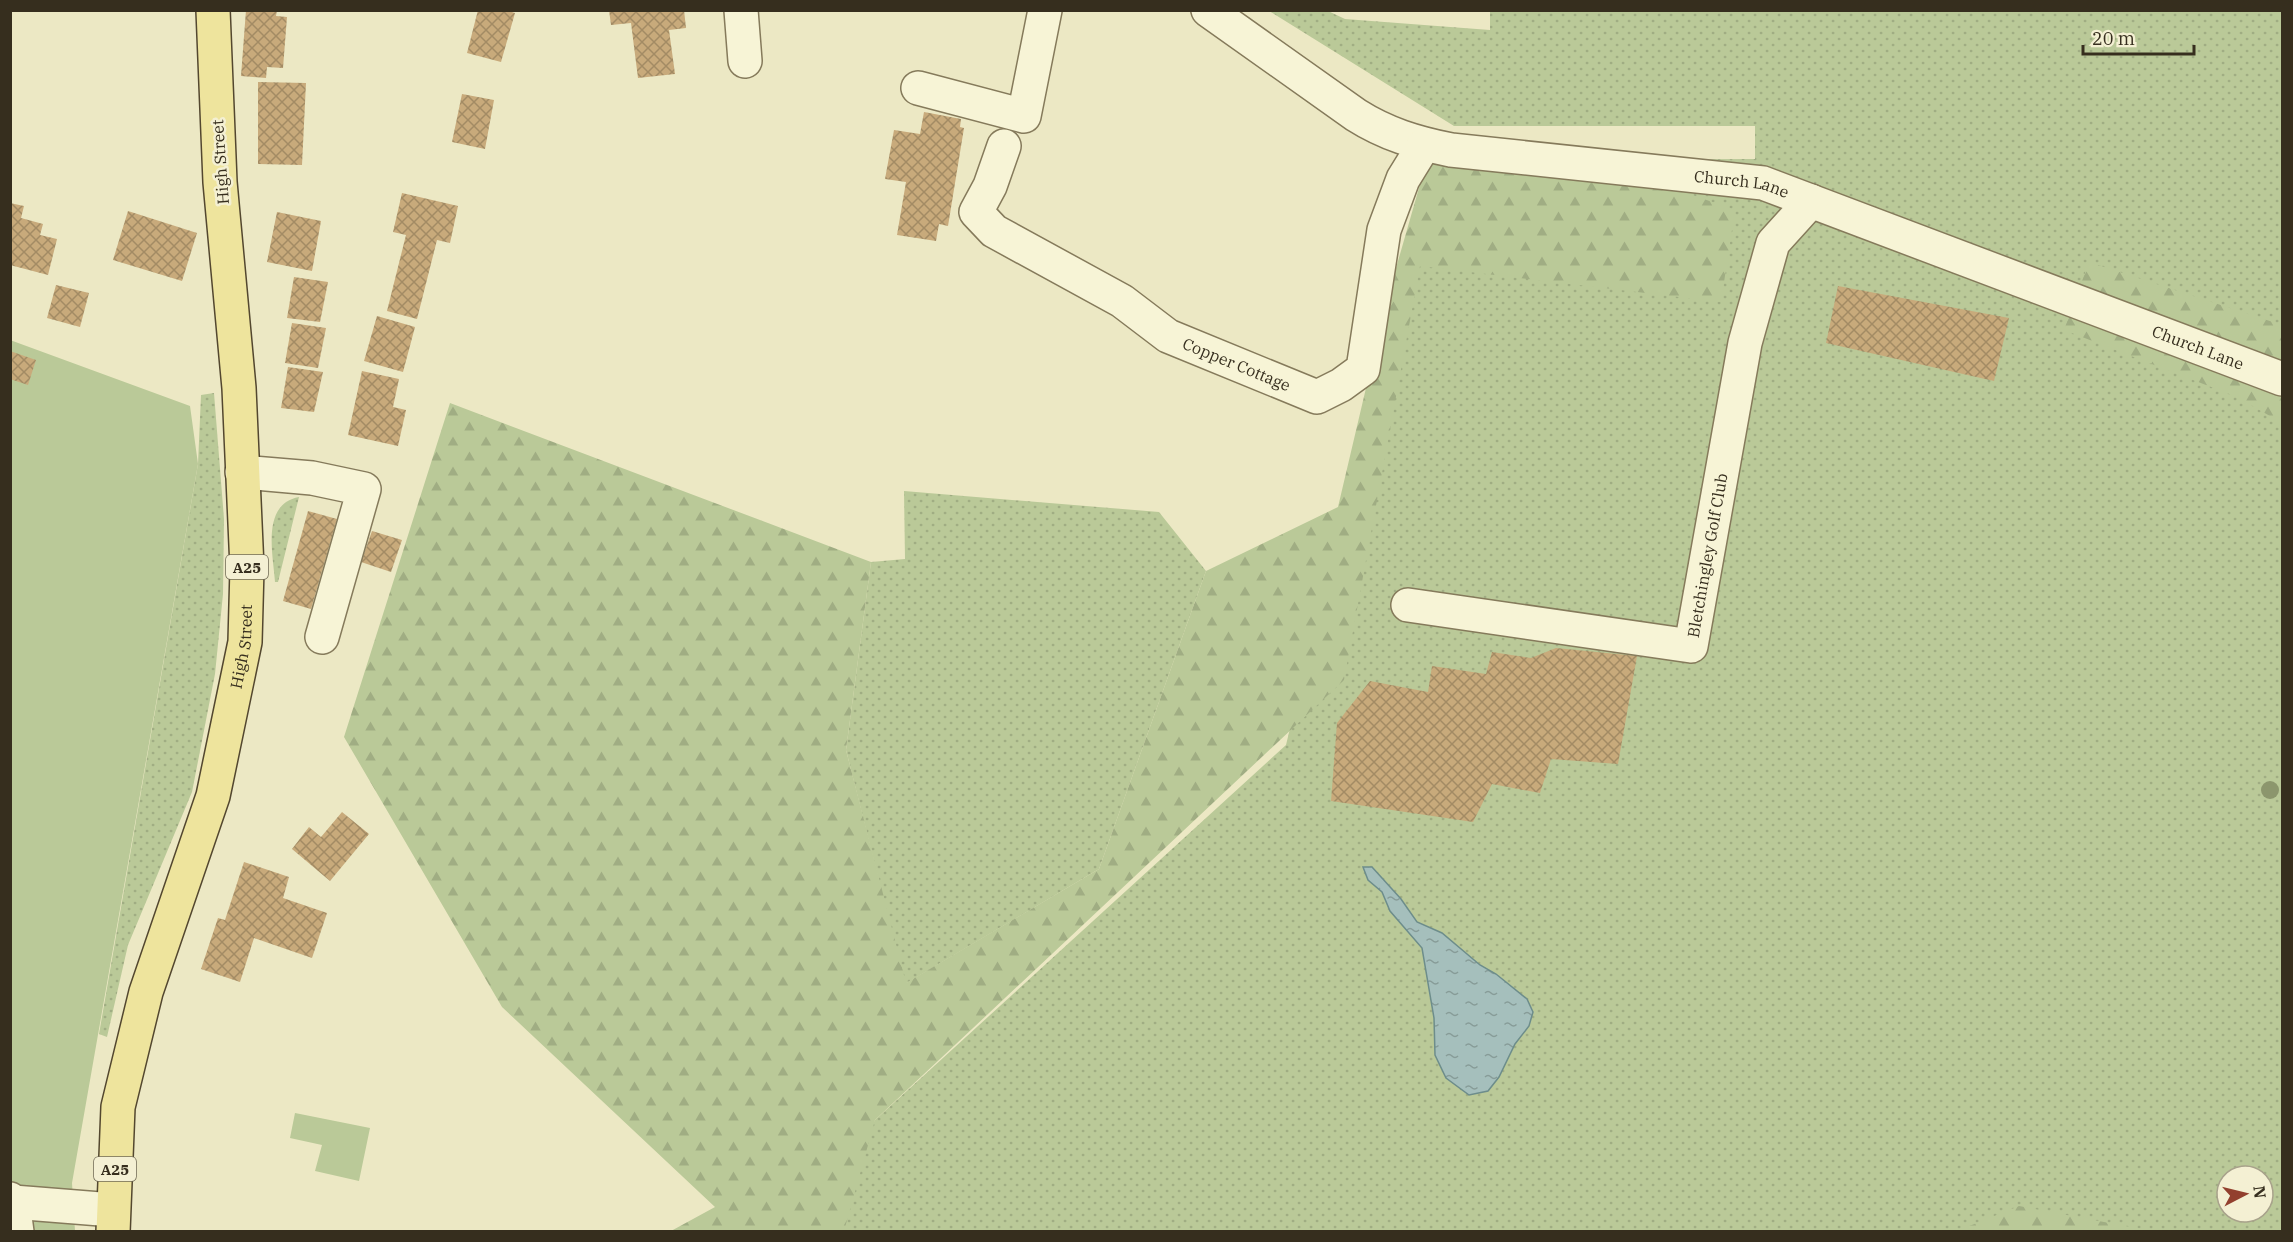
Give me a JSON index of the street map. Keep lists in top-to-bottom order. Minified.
{"streets":{"main road":["High Street","A25"],"street":["Church Lane","Copper Cottage","Bletchingley Golf Club"]},"crossings":[["Church Lane","Copper Cottage"],["Church Lane","Bletchingley Golf Club"]],"scale_bar":"20 m","north":"right"}
